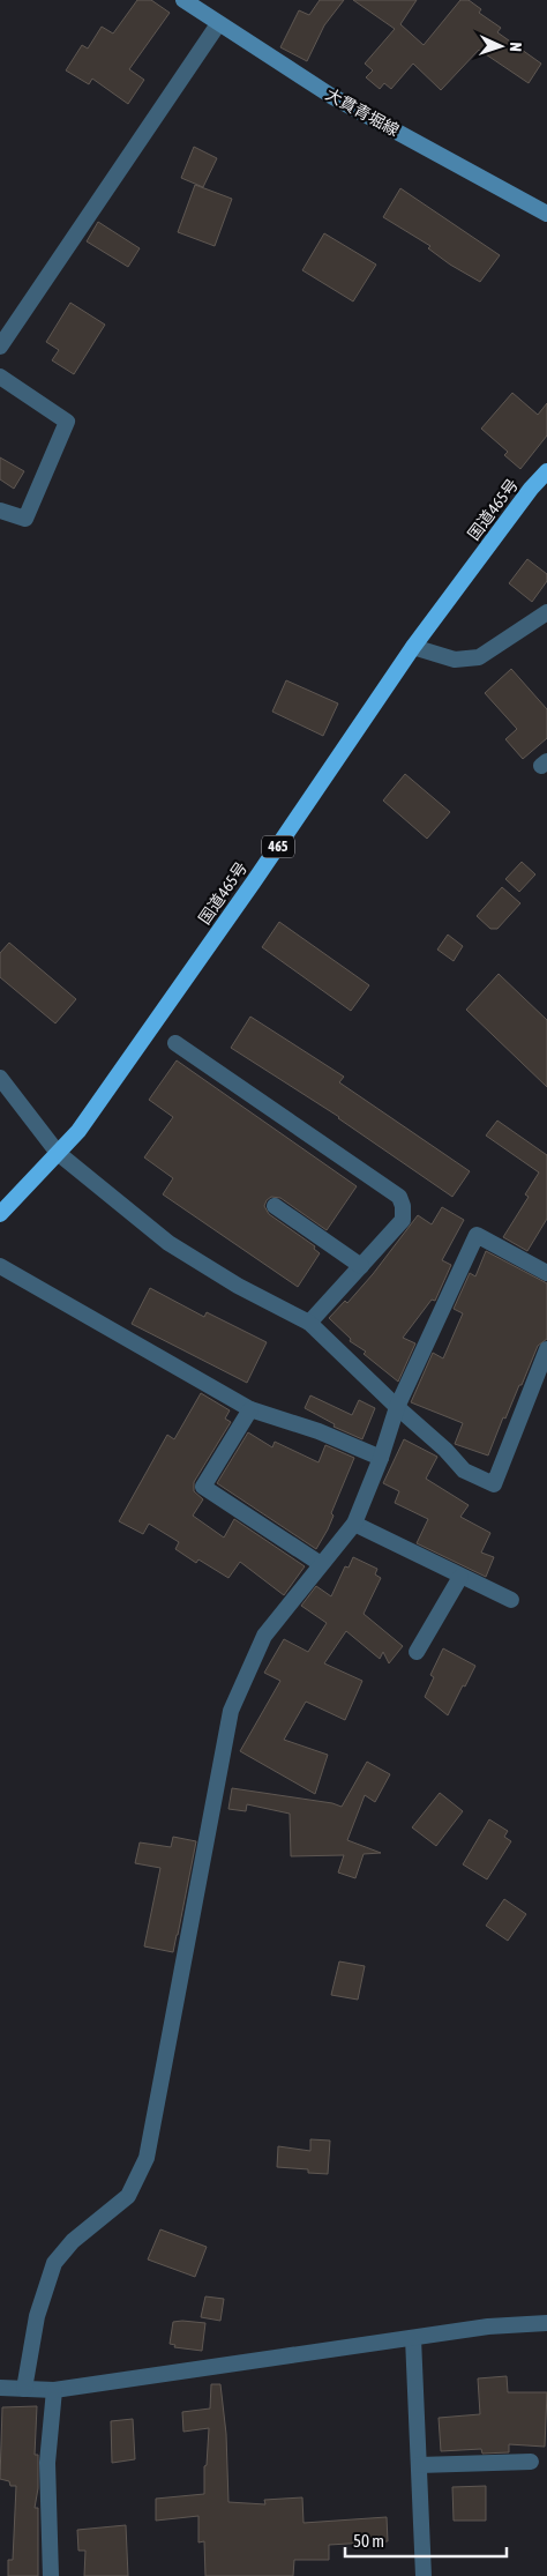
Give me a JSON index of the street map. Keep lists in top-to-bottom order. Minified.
{"streets":{"highway":["国道465号","465"],"main road":["大貫青堀線"]},"scale_bar":"50 m","north":"right"}
